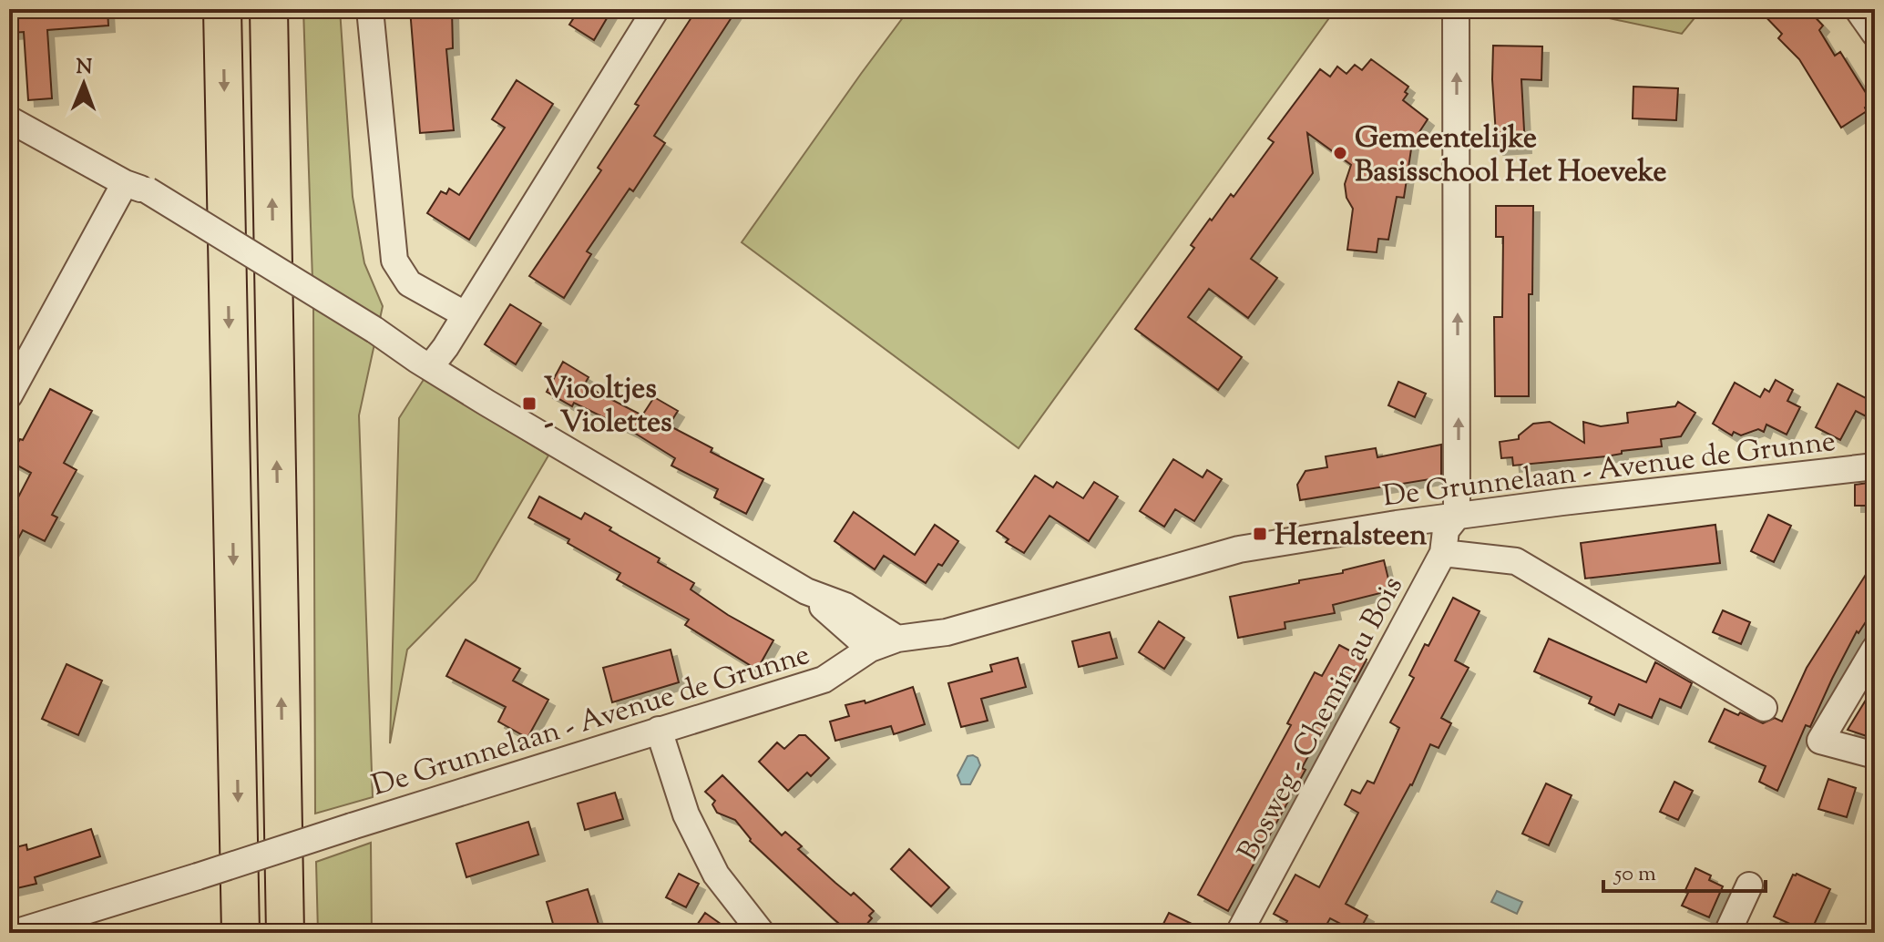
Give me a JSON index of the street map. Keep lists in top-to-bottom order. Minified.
{"streets":{"street":["De Grunnelaan - Avenue de Grunne","Bosweg - Chemin au Bois"]},"crossings":[["De Grunnelaan - Avenue de Grunne","Bosweg - Chemin au Bois"]],"one_way":["Bosweg - Chemin au Bois"],"places":{"other":["Gemeentelijke Basisschool Het Hoeveke"],"transit":["Viooltjes - Violettes","Hernalsteen"]},"scale_bar":"50 m","north":"top"}
